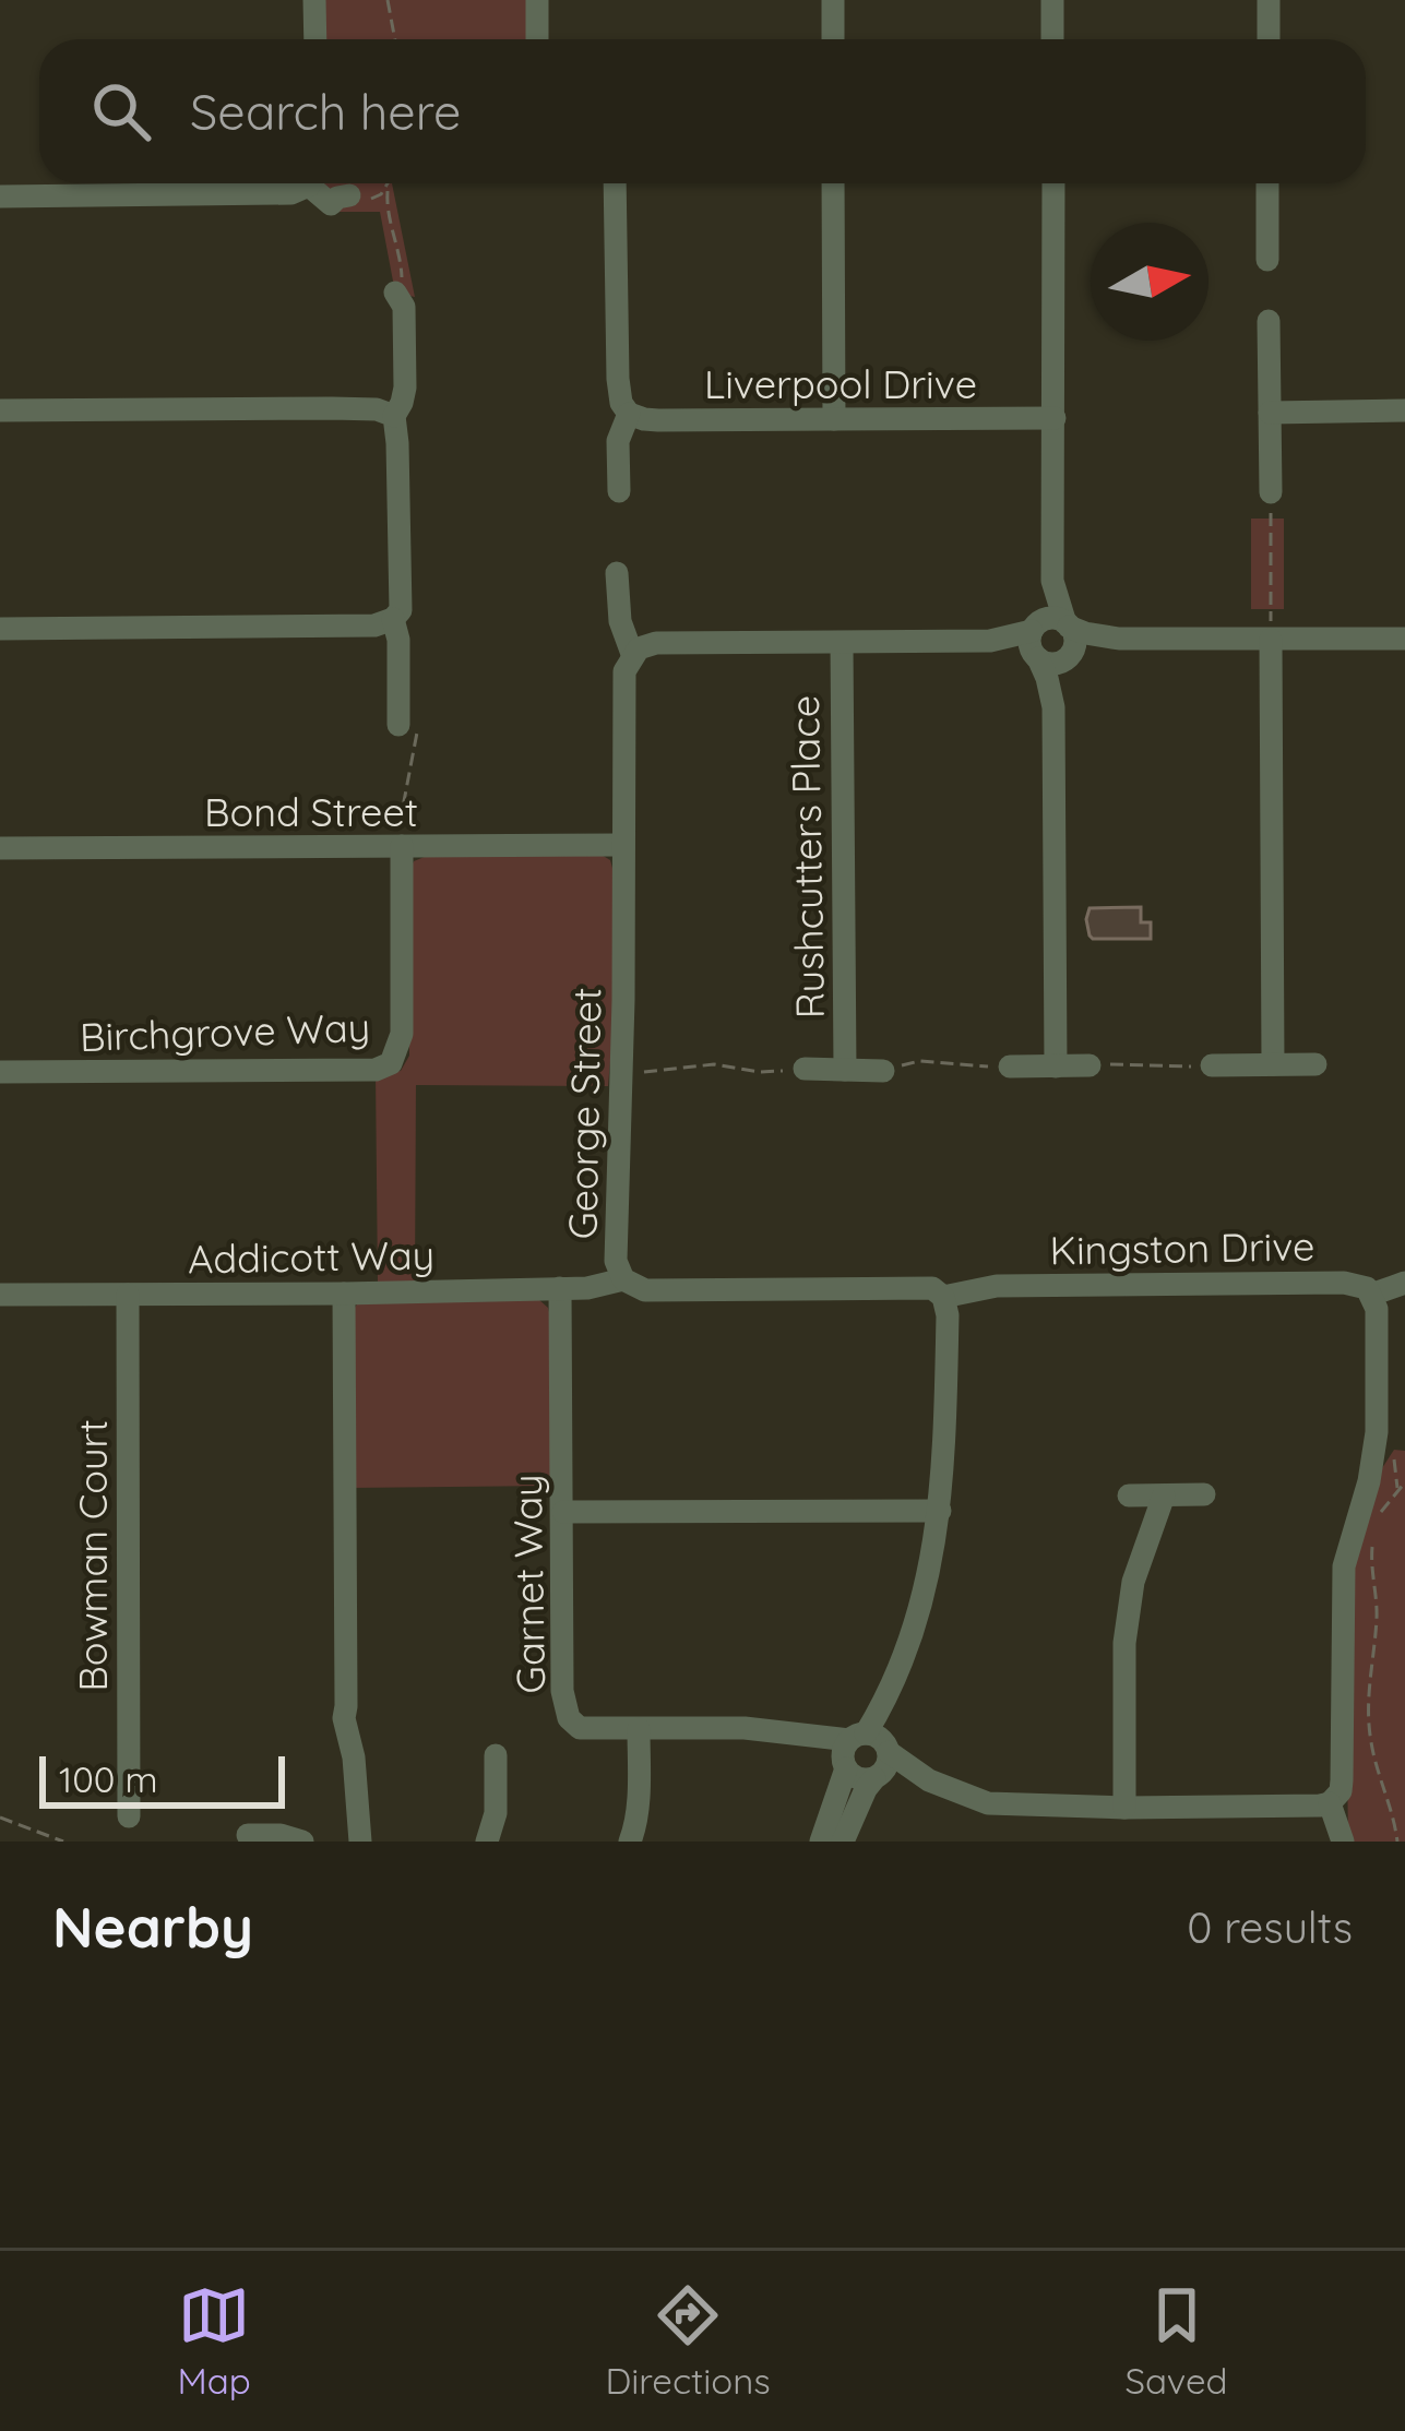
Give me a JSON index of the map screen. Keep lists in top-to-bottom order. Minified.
{"streets":{"street":["Liverpool Drive","Bond Street","Rushcutters Place","Birchgrove Way","George Street","Kingston Drive","Addicott Way","Bowman Court","Garnet Way"]},"crossings":[["Bond Street","Birchgrove Way"],["Bond Street","George Street"],["George Street","Kingston Drive"],["George Street","Addicott Way"],["Addicott Way","Bowman Court"],["Addicott Way","Garnet Way"]],"scale_bar":"100 m","north":"right","page":{"search":"Search here","scale":"100 m","heading":["Nearby","0 results"],"nav":["Map","Directions","Saved"]}}
